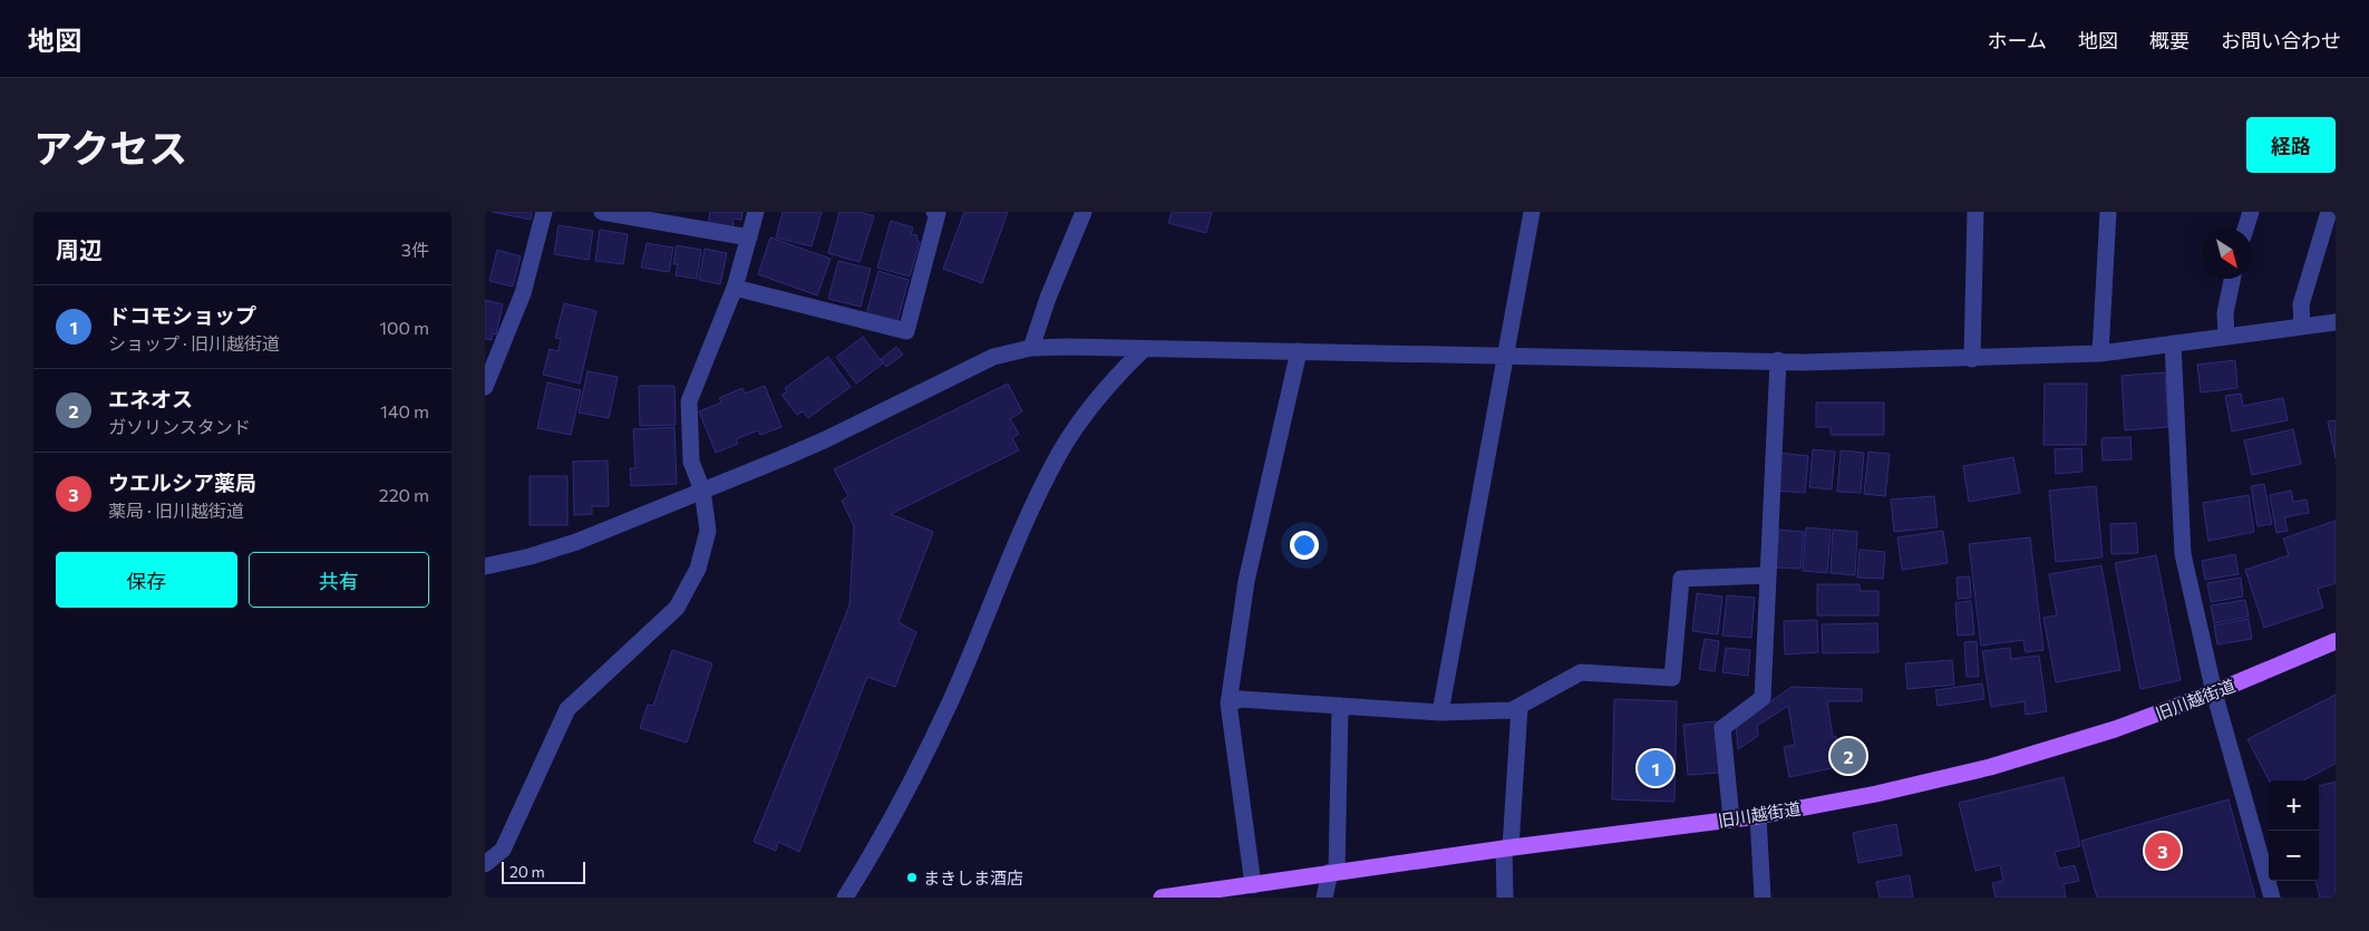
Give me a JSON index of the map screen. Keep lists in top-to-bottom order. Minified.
{"streets":{"main road":["旧川越街道"]},"places":["まきしま酒店"],"scale_bar":"20 m","north":"bottom right","page":{"header":"地図","nav":["ホーム","地図","概要","お問い合わせ"],"title":"アクセス","buttons":["経路",["保存","共有"]],"heading":["周辺","3件"],"list":[{"mark":"1","name":"ドコモショップ","note":"ショップ · 旧川越街道","value":"100 m"},{"mark":"2","name":"エネオス","note":"ガソリンスタンド","value":"140 m"},{"mark":"3","name":"ウエルシア薬局","note":"薬局 · 旧川越街道","value":"220 m"}],"pins":["2","1","3"],"map_buttons":["+","−"],"scale":"20 m"}}
